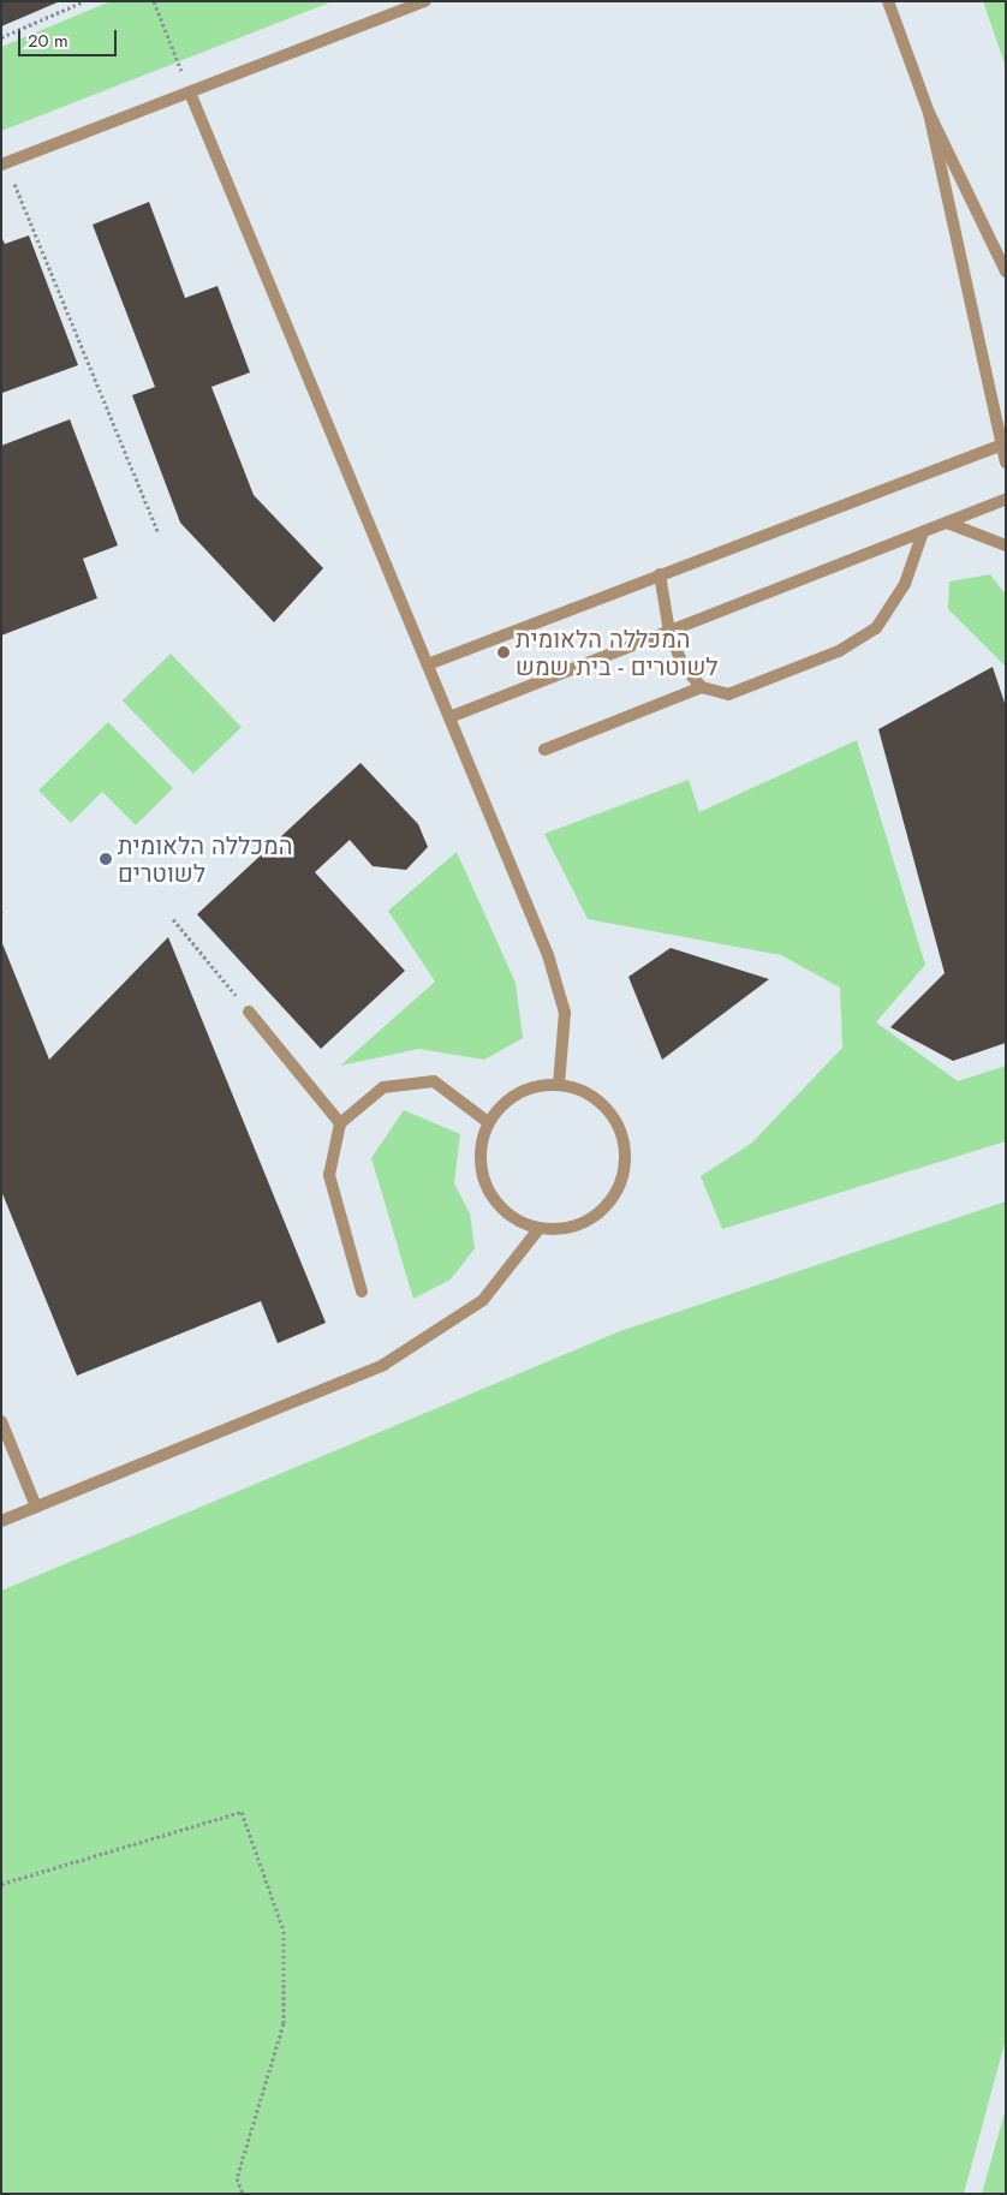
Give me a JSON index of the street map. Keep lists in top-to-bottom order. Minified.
{"places":["המכללה הלאומית לשוטרים - בית שמש","המכללה הלאומית לשוטרים"],"scale_bar":"20 m"}
